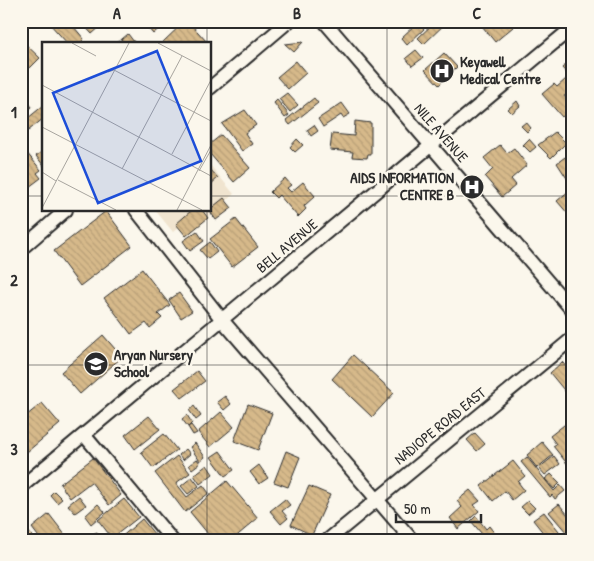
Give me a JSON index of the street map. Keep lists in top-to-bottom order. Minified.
{"streets":{"street":["NILE AVENUE","BELL AVENUE","NADIOPE ROAD EAST"]},"crossings":[["NILE AVENUE","BELL AVENUE"]],"places":{"hospital":["Keyawell Medical Centre","AIDS INFORMATION CENTRE B"],"school or university":["Aryan Nursery School"]},"scale_bar":"50 m","grid":{"columns":["A","B","C"],"rows":["1","2","3"]}}
